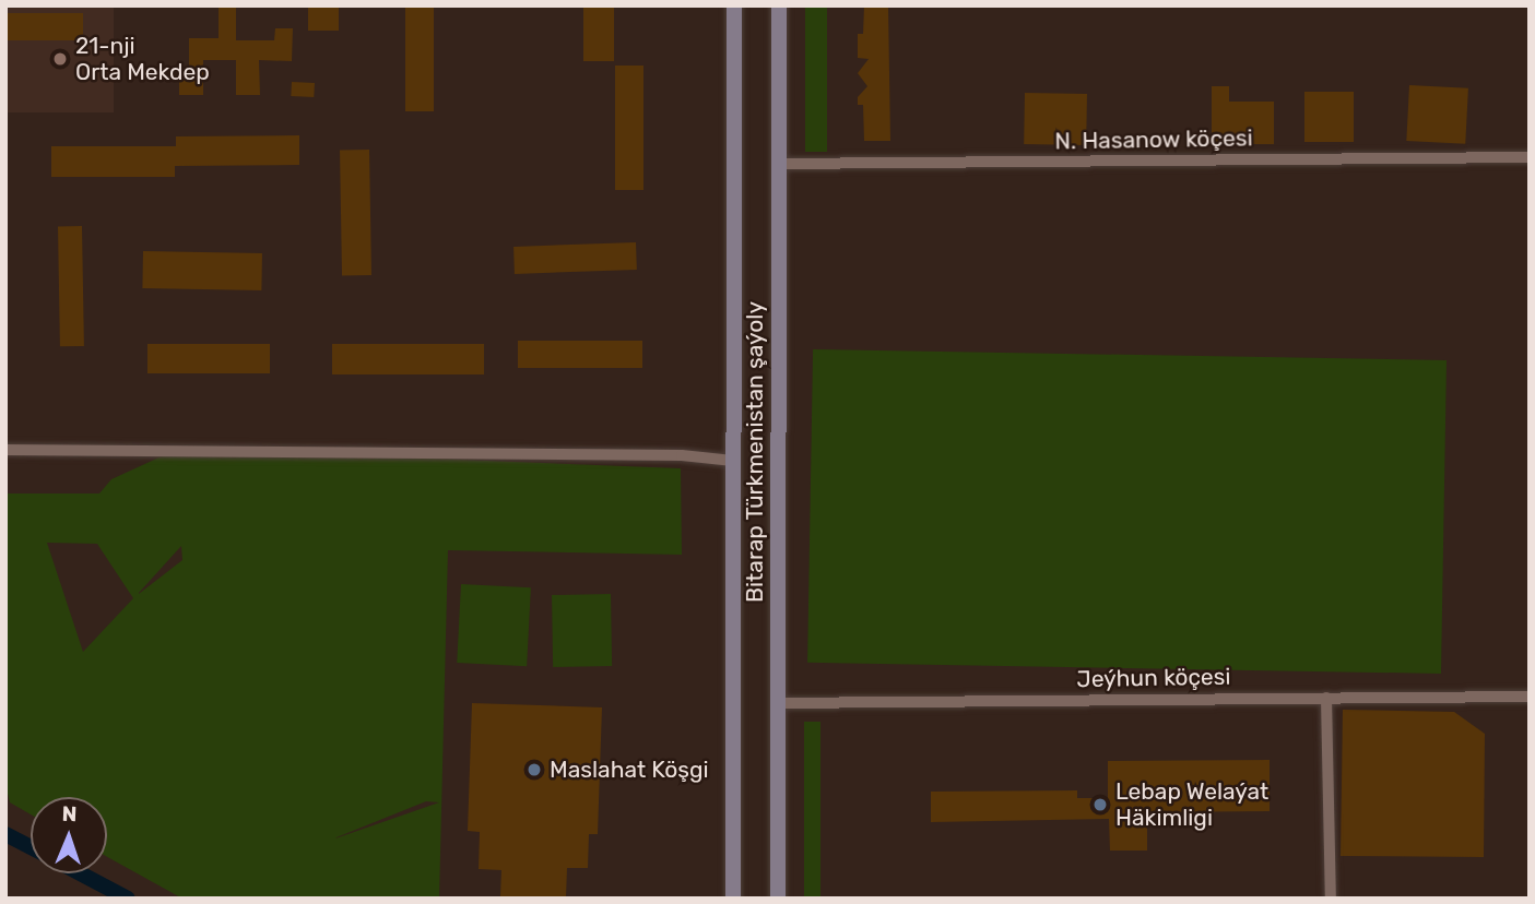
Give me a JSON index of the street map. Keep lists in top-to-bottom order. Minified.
{"streets":{"main road":["Bitarap Türkmenistan şaýoly"],"street":["N. Hasanow köçesi","Jeýhun köçesi"]},"crossings":[["N. Hasanow köçesi","Bitarap Türkmenistan şaýoly"],["Bitarap Türkmenistan şaýoly","Jeýhun köçesi"]],"places":["21-nji Orta Mekdep","Maslahat Köşgi","Lebap Welaýat Häkimligi"],"north":"top"}
